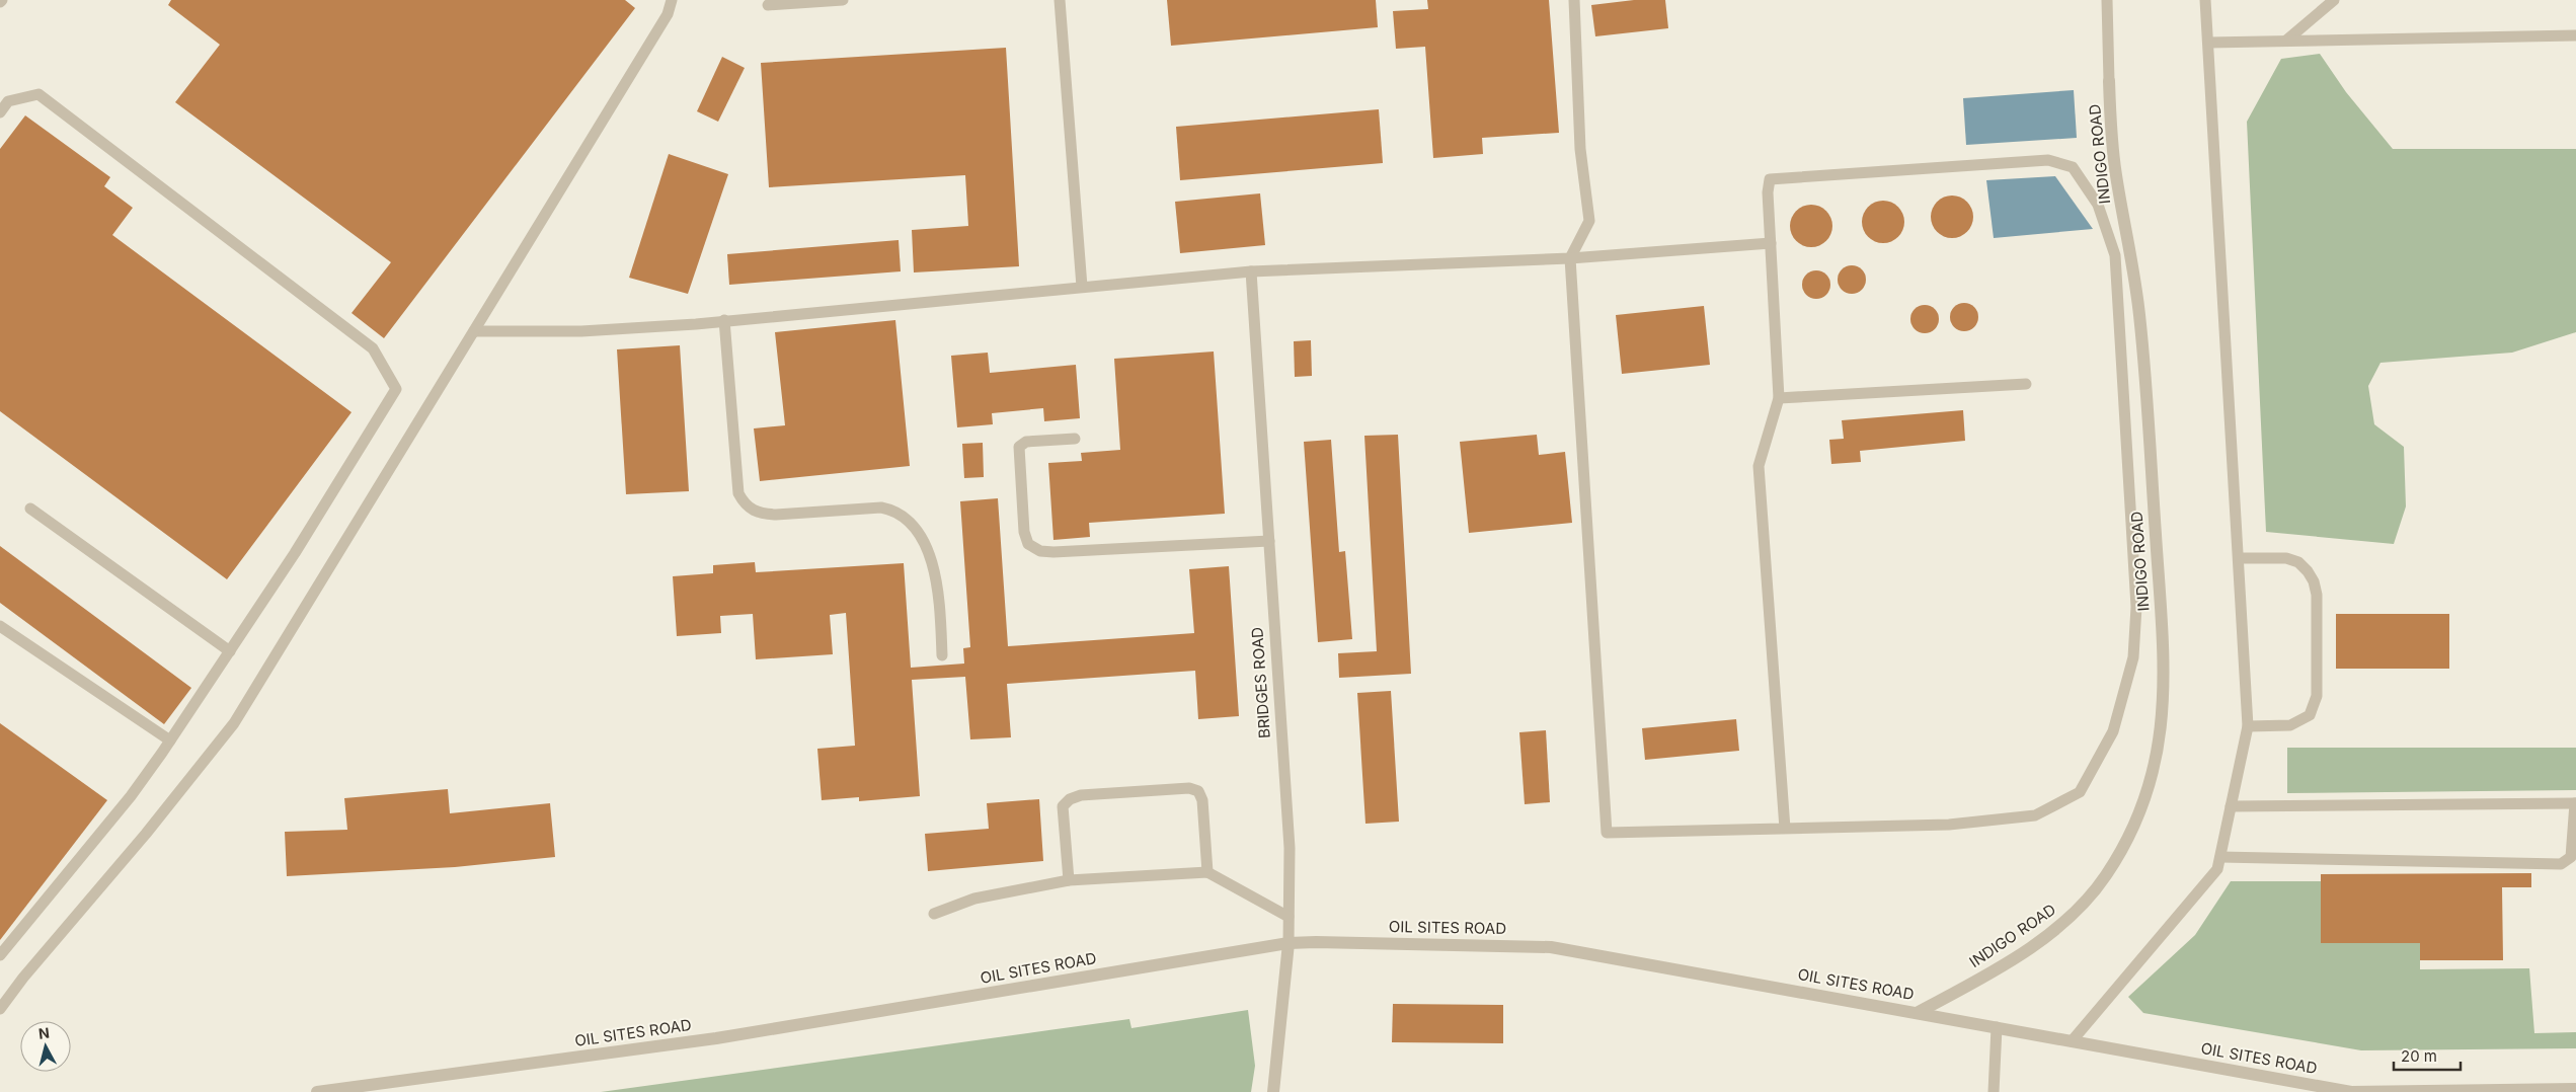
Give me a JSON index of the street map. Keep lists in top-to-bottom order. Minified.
{"streets":{"street":["INDIGO ROAD","BRIDGES ROAD","OIL SITES ROAD"]},"crossings":[["INDIGO ROAD","OIL SITES ROAD"],["BRIDGES ROAD","OIL SITES ROAD"]],"scale_bar":"20 m","north":"top"}
